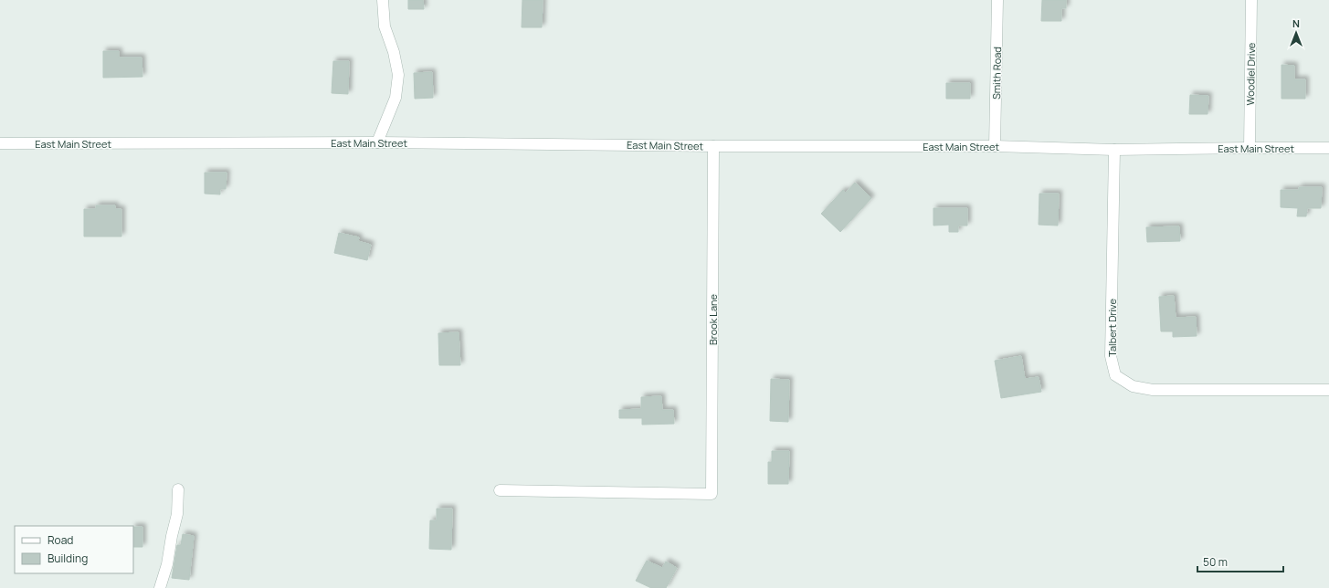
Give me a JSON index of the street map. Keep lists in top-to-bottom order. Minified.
{"streets":{"street":["Smith Road","Woodiel Drive","East Main Street","Brook Lane","Talbert Drive"]},"crossings":[["Smith Road","East Main Street"],["Woodiel Drive","East Main Street"],["East Main Street","Brook Lane"],["East Main Street","Talbert Drive"]],"legend":["Road","Building"],"scale_bar":"50 m","north":"top"}
